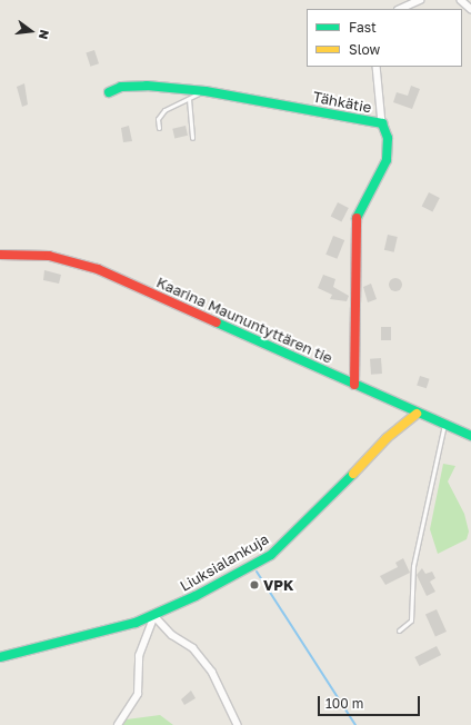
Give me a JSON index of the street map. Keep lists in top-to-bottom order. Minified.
{"streets":{"street":["Tähkätie","Kaarina Maununtyttären tie","Liuksialankuja"]},"crossings":[["Tähkätie","Kaarina Maununtyttären tie"],["Kaarina Maununtyttären tie","Liuksialankuja"]],"places":["VPK"],"legend":["Fast","Slow"],"scale_bar":"100 m","north":"right"}
